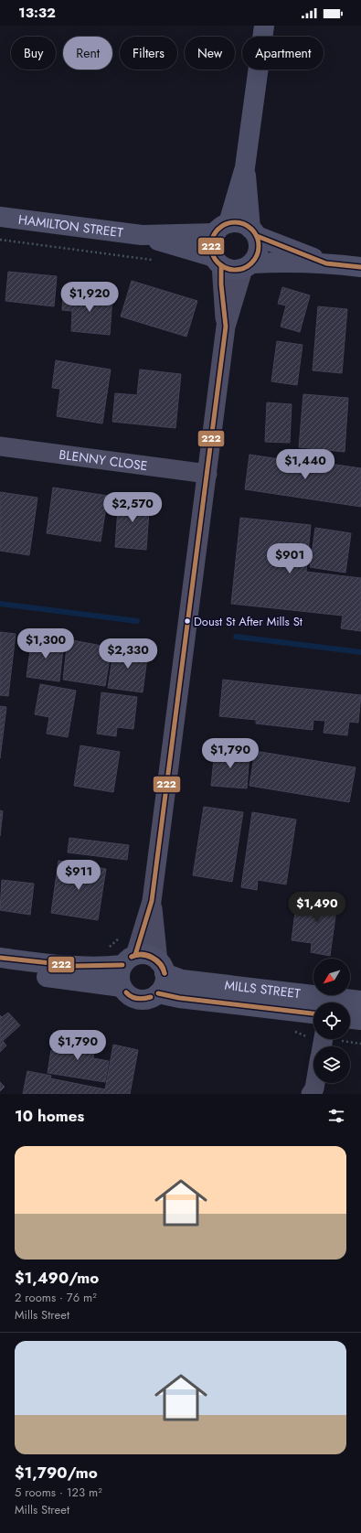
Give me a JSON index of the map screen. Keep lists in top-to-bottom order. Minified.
{"streets":{"street":["HAMILTON STREET","BLENNY CLOSE","MILLS STREET"]},"places":["Doust St After Mills St"],"lines":["transit line 222"],"north":"bottom left","page":{"status":"13:32","chip":["Buy","Rent","Filters","New","Apartment"],"price":["$1,920","$1,440","$2,570","$901","$1,300","$2,330","$1,790","$911","$1,490","$1,790"],"heading":"10 homes","list":[{"name":"$1,490/mo","note":"2 rooms · 76 m² · Mills Street"},{"name":"$1,790/mo","note":"5 rooms · 123 m² · Mills Street"}]}}
